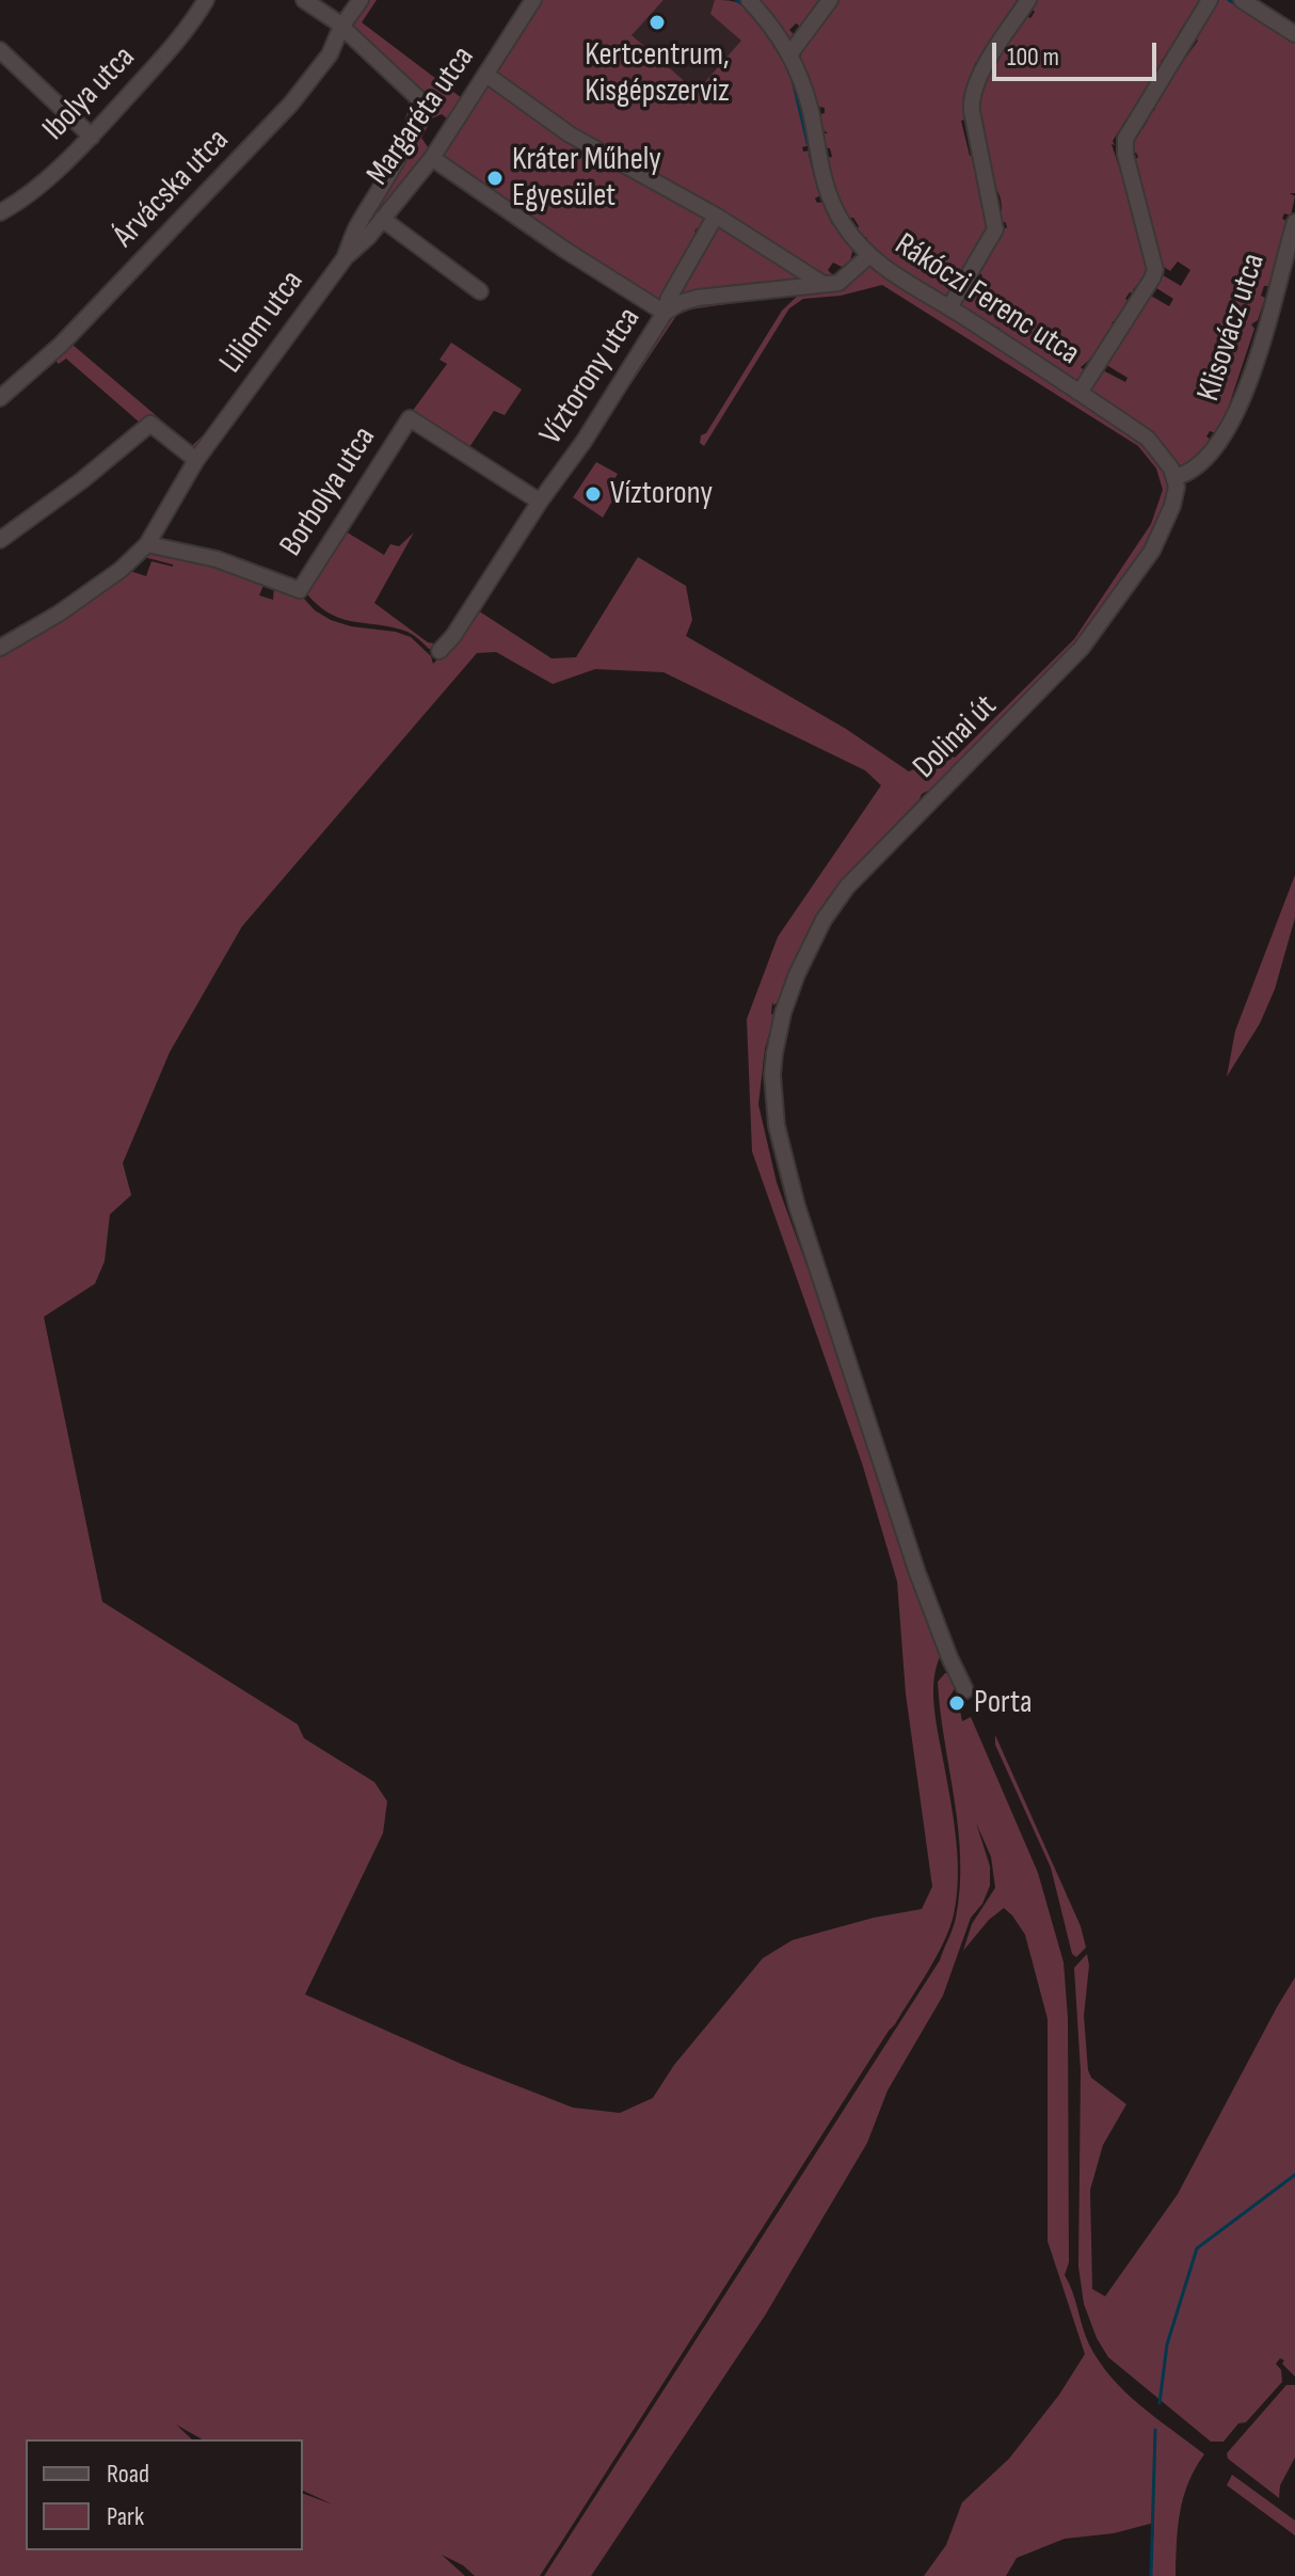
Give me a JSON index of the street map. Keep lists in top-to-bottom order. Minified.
{"streets":{"street":["Ibolya utca","Margaréta utca","Árvácska utca","Rákóczi Ferenc utca","Liliom utca","Klisovácz utca","Víztorony utca","Borbolya utca","Dolinai út"]},"crossings":[["Margaréta utca","Liliom utca"],["Árvácska utca","Liliom utca"],["Rákóczi Ferenc utca","Klisovácz utca"],["Rákóczi Ferenc utca","Víztorony utca"],["Rákóczi Ferenc utca","Dolinai út"],["Liliom utca","Borbolya utca"],["Klisovácz utca","Dolinai út"],["Víztorony utca","Borbolya utca"]],"places":["Kertcentrum, Kisgépszerviz","Kráter Műhely Egyesület","Víztorony","Porta"],"legend":["Road","Park"],"scale_bar":"100 m"}
